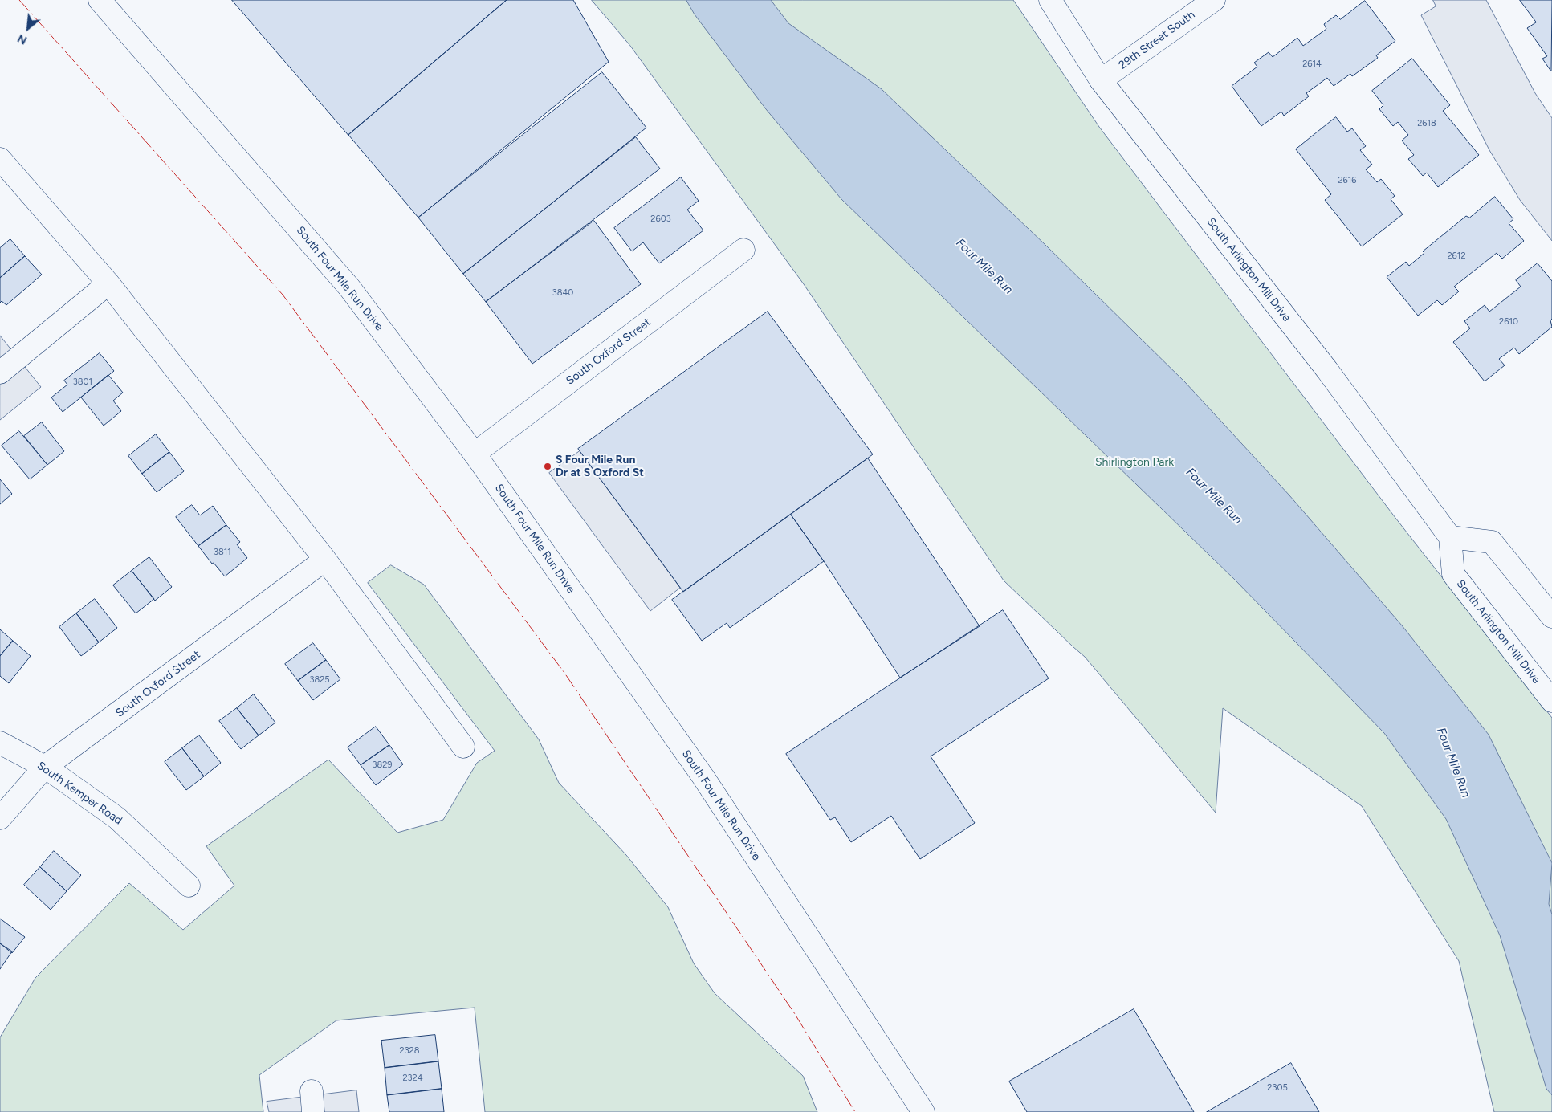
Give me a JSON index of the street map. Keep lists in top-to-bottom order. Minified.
{"streets":{"street":["29th Street South","South Arlington Mill Drive","South Four Mile Run Drive","South Oxford Street","South Kemper Road"]},"crossings":[["29th Street South","South Arlington Mill Drive"],["South Four Mile Run Drive","South Oxford Street"],["South Oxford Street","South Kemper Road"]],"water":["Four Mile Run"],"parks":["Shirlington Park"],"places":["S Four Mile Run Dr at S Oxford St"],"house_numbers":["2614","2618","2616","2603","2612","3840","2610","3801","3811","3825","3829","2328","2324","2305"],"north":"bottom left"}
